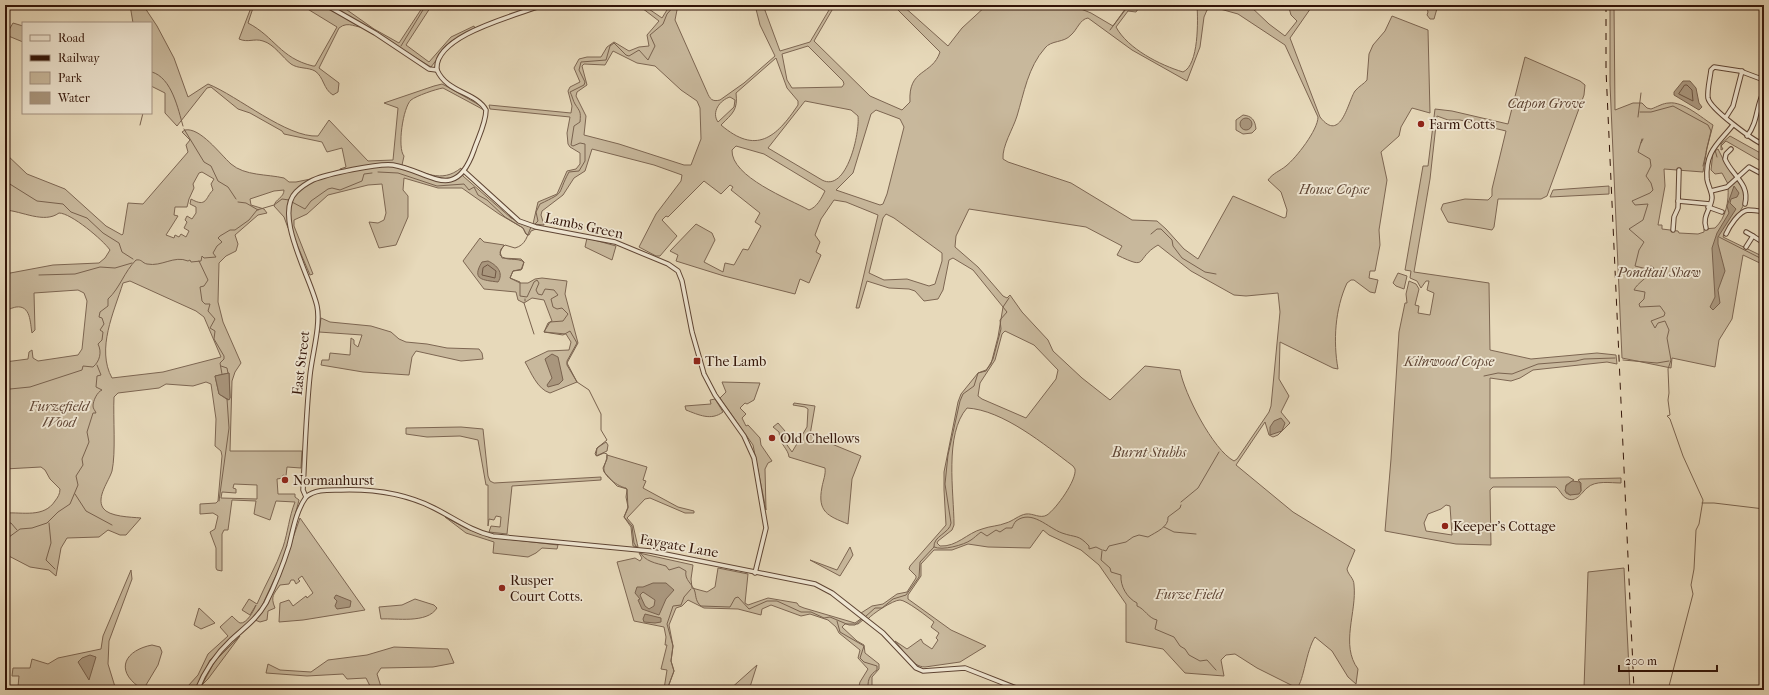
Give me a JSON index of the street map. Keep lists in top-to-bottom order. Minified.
{"streets":{"street":["Lambs Green","East Street","Faygate Lane"]},"crossings":[["Lambs Green","East Street"],["Lambs Green","Faygate Lane"],["East Street","Faygate Lane"]],"parks":["Capon Grove","House Copse","Pondtail Shaw","Kilnwood Copse","Furzefield Wood","Burnt Stubbs","Furze Field"],"places":{"other":["Farm Cotts","Old Chellows","Normanhurst","Keeper's Cottage","Rusper Court Cotts."],"transit":["The Lamb"]},"legend":["Road","Railway","Park","Water"],"scale_bar":"200 m"}
